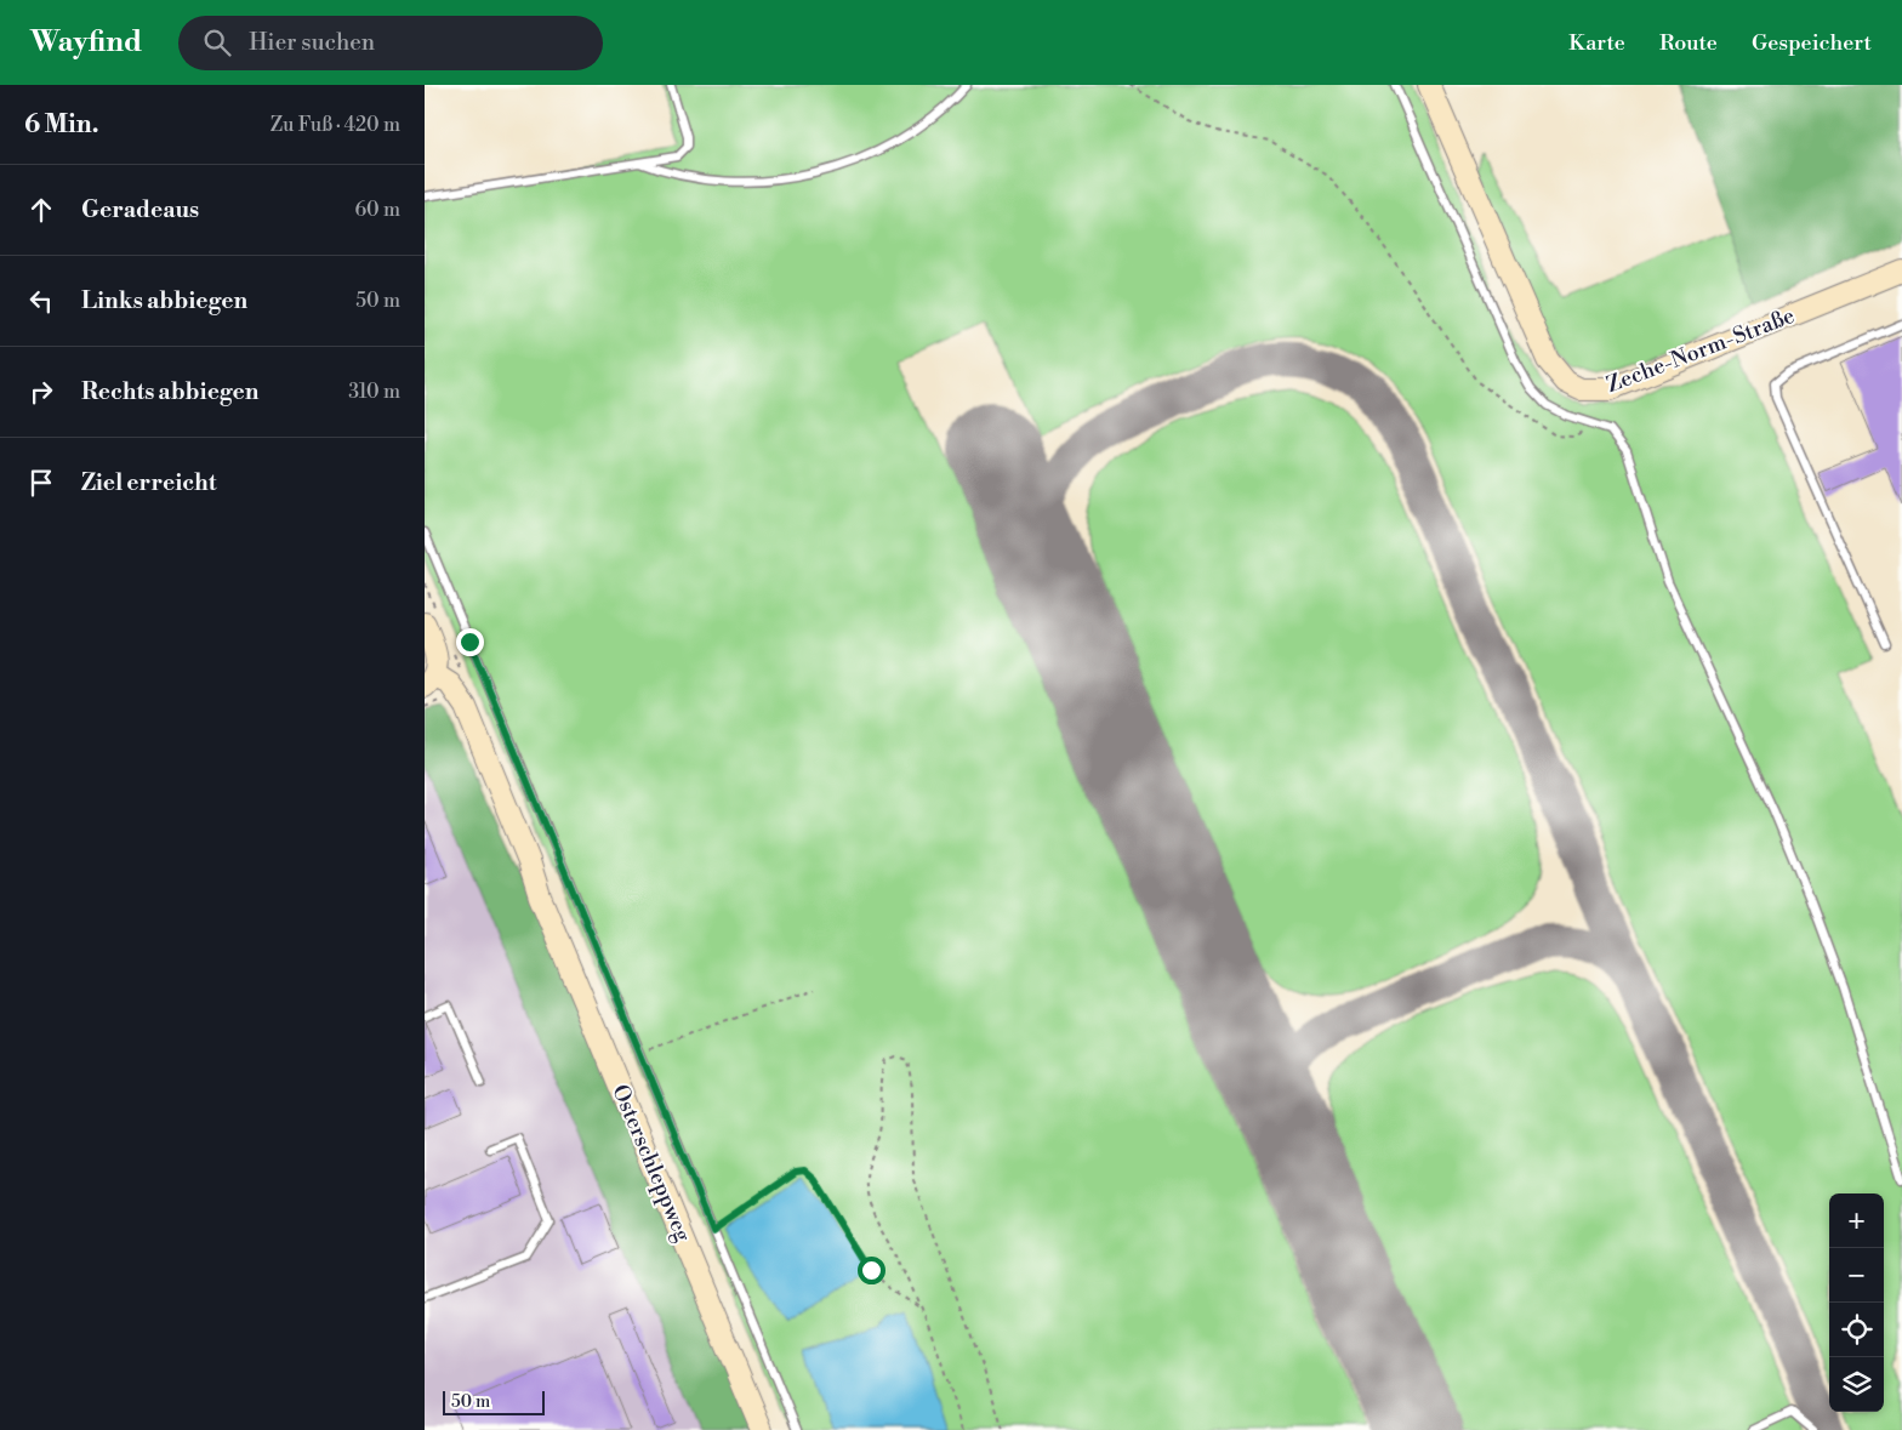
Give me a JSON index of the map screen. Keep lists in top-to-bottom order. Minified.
{"streets":{"street":["Zeche-Norm-Straße","Osterschleppweg"]},"scale_bar":"50 m","page":{"header":"Wayfind","search":"Hier suchen","nav":["Karte","Route","Gespeichert"],"heading":["6 Min.","Zu Fuß · 420 m"],"list":[["Geradeaus","60 m"],["Links abbiegen","50 m"],["Rechts abbiegen","310 m"],"Ziel erreicht"],"map_buttons":["+","−"],"scale":"50 m"}}
